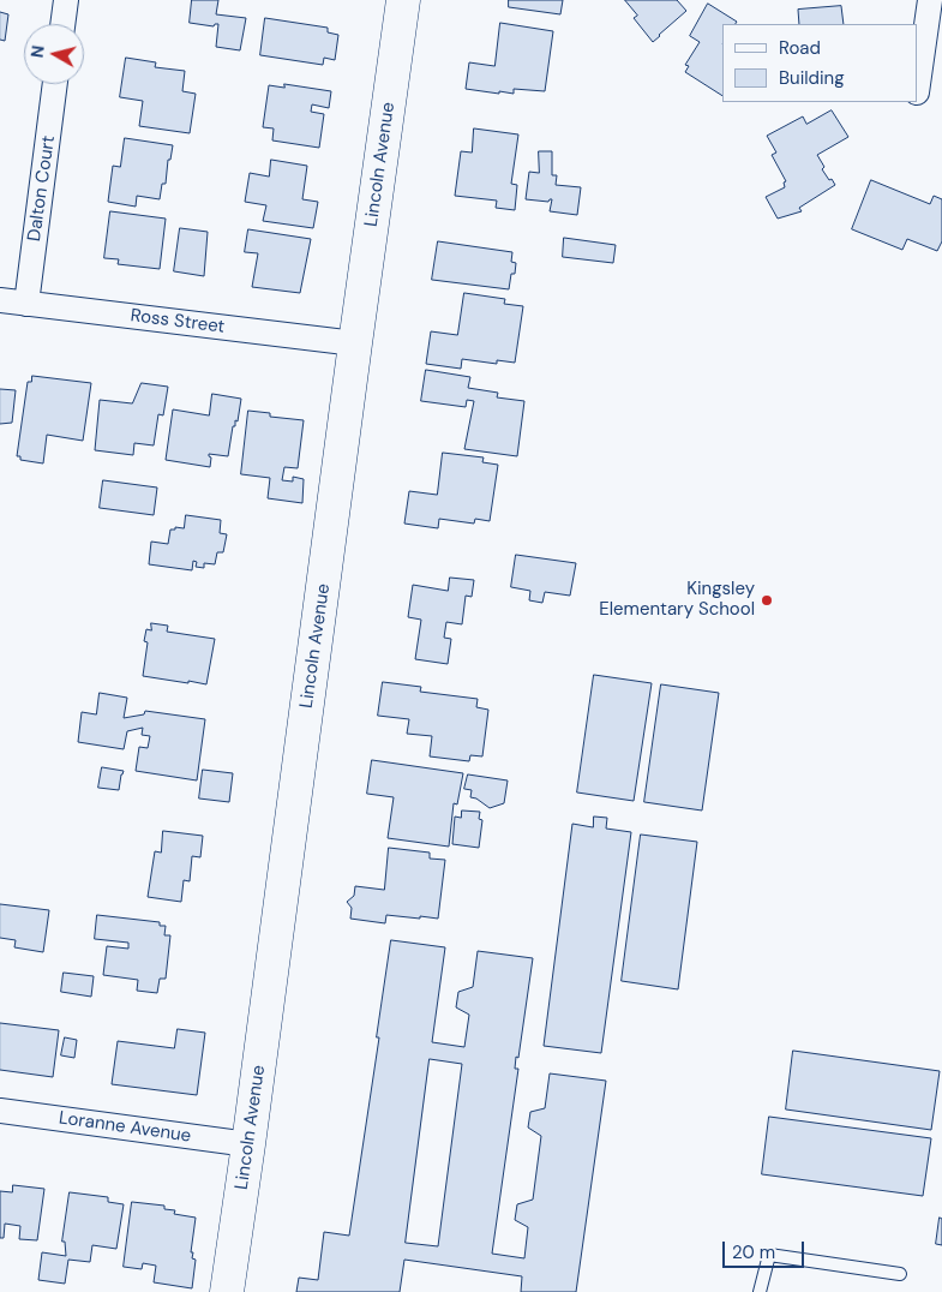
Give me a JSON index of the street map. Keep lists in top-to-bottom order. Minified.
{"streets":{"street":["Lincoln Avenue","Dalton Court","Ross Street","Loranne Avenue"]},"crossings":[["Lincoln Avenue","Ross Street"],["Lincoln Avenue","Loranne Avenue"],["Dalton Court","Ross Street"]],"places":["Kingsley Elementary School"],"legend":["Road","Building"],"scale_bar":"20 m","north":"left"}
